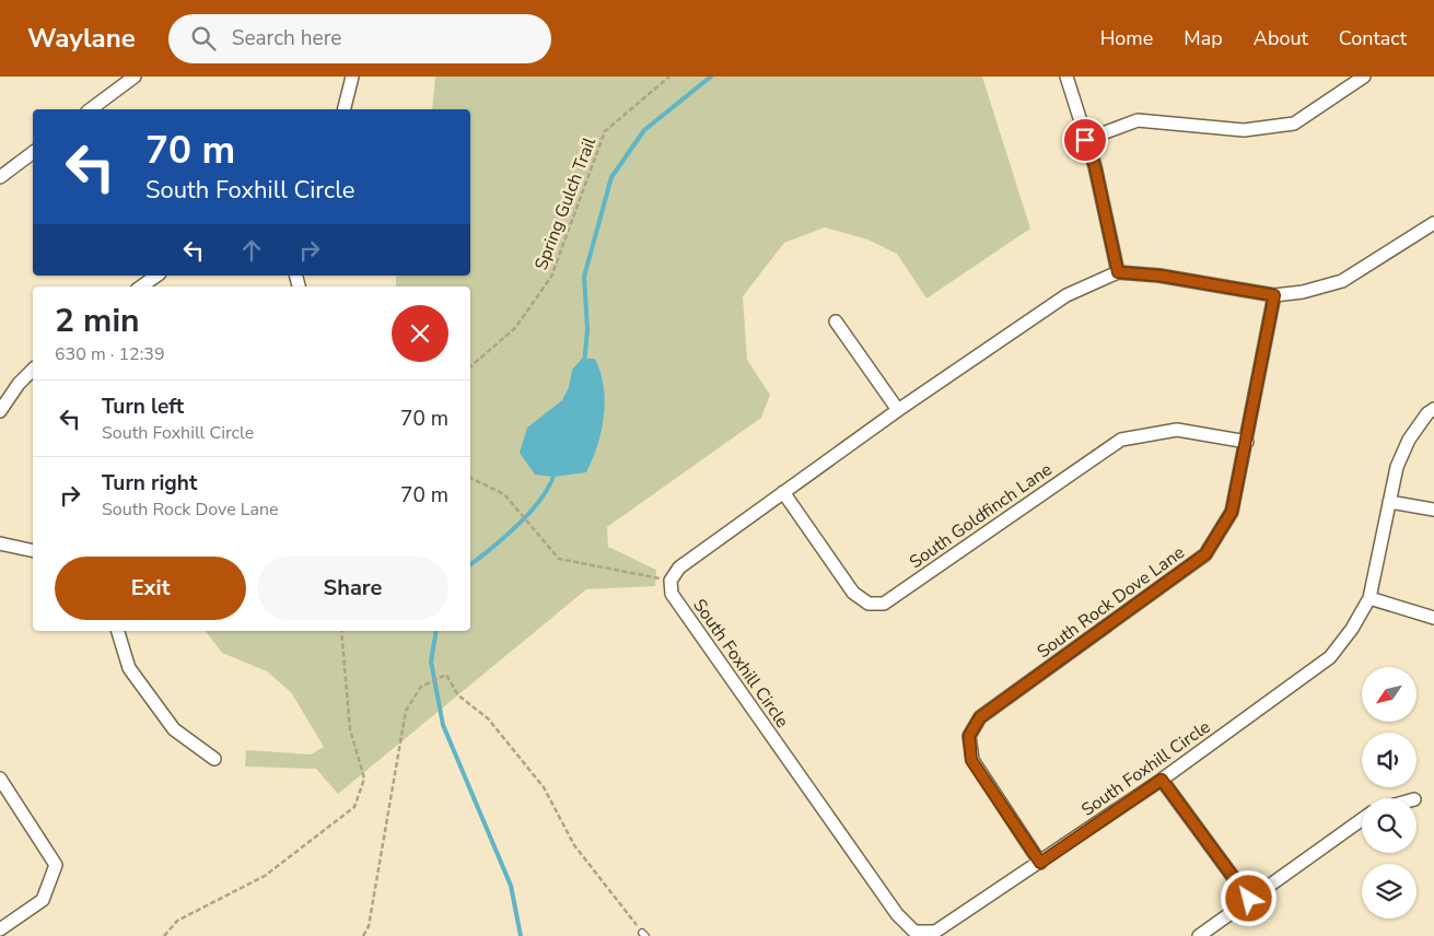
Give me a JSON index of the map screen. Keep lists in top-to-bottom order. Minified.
{"streets":{"street":["South Goldfinch Lane","South Rock Dove Lane","South Foxhill Circle"],"path":["Spring Gulch Trail"]},"crossings":[["South Goldfinch Lane","South Rock Dove Lane"],["South Rock Dove Lane","South Foxhill Circle"]],"north":"bottom left","page":{"header":"Waylane","search":"Search here","nav":["Home","Map","About","Contact"],"turn":["70 m","South Foxhill Circle"],"heading":["2 min","630 m · 12:39"],"list":[{"name":"Turn left","note":"South Foxhill Circle","value":"70 m"},{"name":"Turn right","note":"South Rock Dove Lane","value":"70 m"}],"buttons":["Exit","Share"]}}
